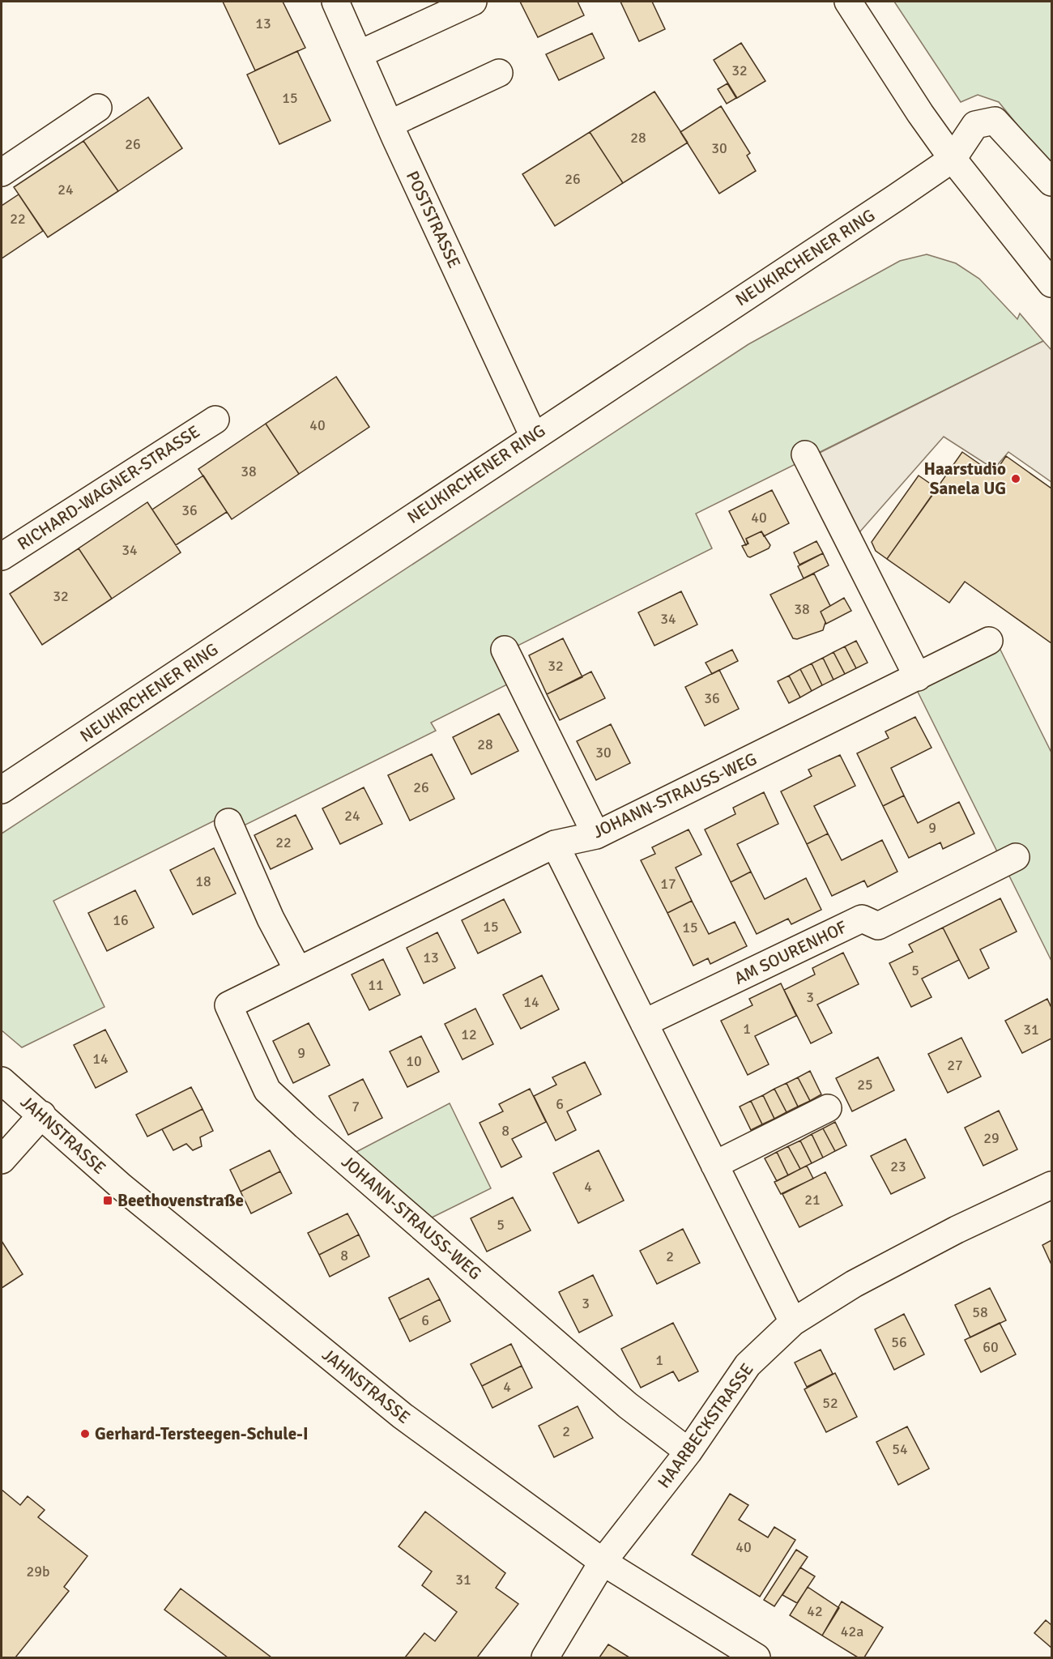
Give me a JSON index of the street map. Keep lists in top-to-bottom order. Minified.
{"streets":{"street":["POSTSTRASSE","NEUKIRCHENER RING","RICHARD-WAGNER-STRASSE","JOHANN-STRAUSS-WEG","AM SOURENHOF","JAHNSTRASSE","HAARBECKSTRASSE"]},"crossings":[["POSTSTRASSE","NEUKIRCHENER RING"],["JOHANN-STRAUSS-WEG","HAARBECKSTRASSE"],["JAHNSTRASSE","HAARBECKSTRASSE"]],"places":{"other":["Haarstudio Sanela UG","Gerhard-Tersteegen-Schule-I"],"transit":["Beethovenstraße"]},"house_numbers":["13","32","15","28","26","30","26","24","22","40","38","36","40","34","32","38","34","32","36","28","30","26","24","9","22","18","17","16","15","15","13","5","11","3","14","1","31","12","9","14","10","27","25","6","7","8","29","23","4","21","5","8","2","3","58","6","56","60","1","4","52","2","54","40","29b","31","42","42a"]}
